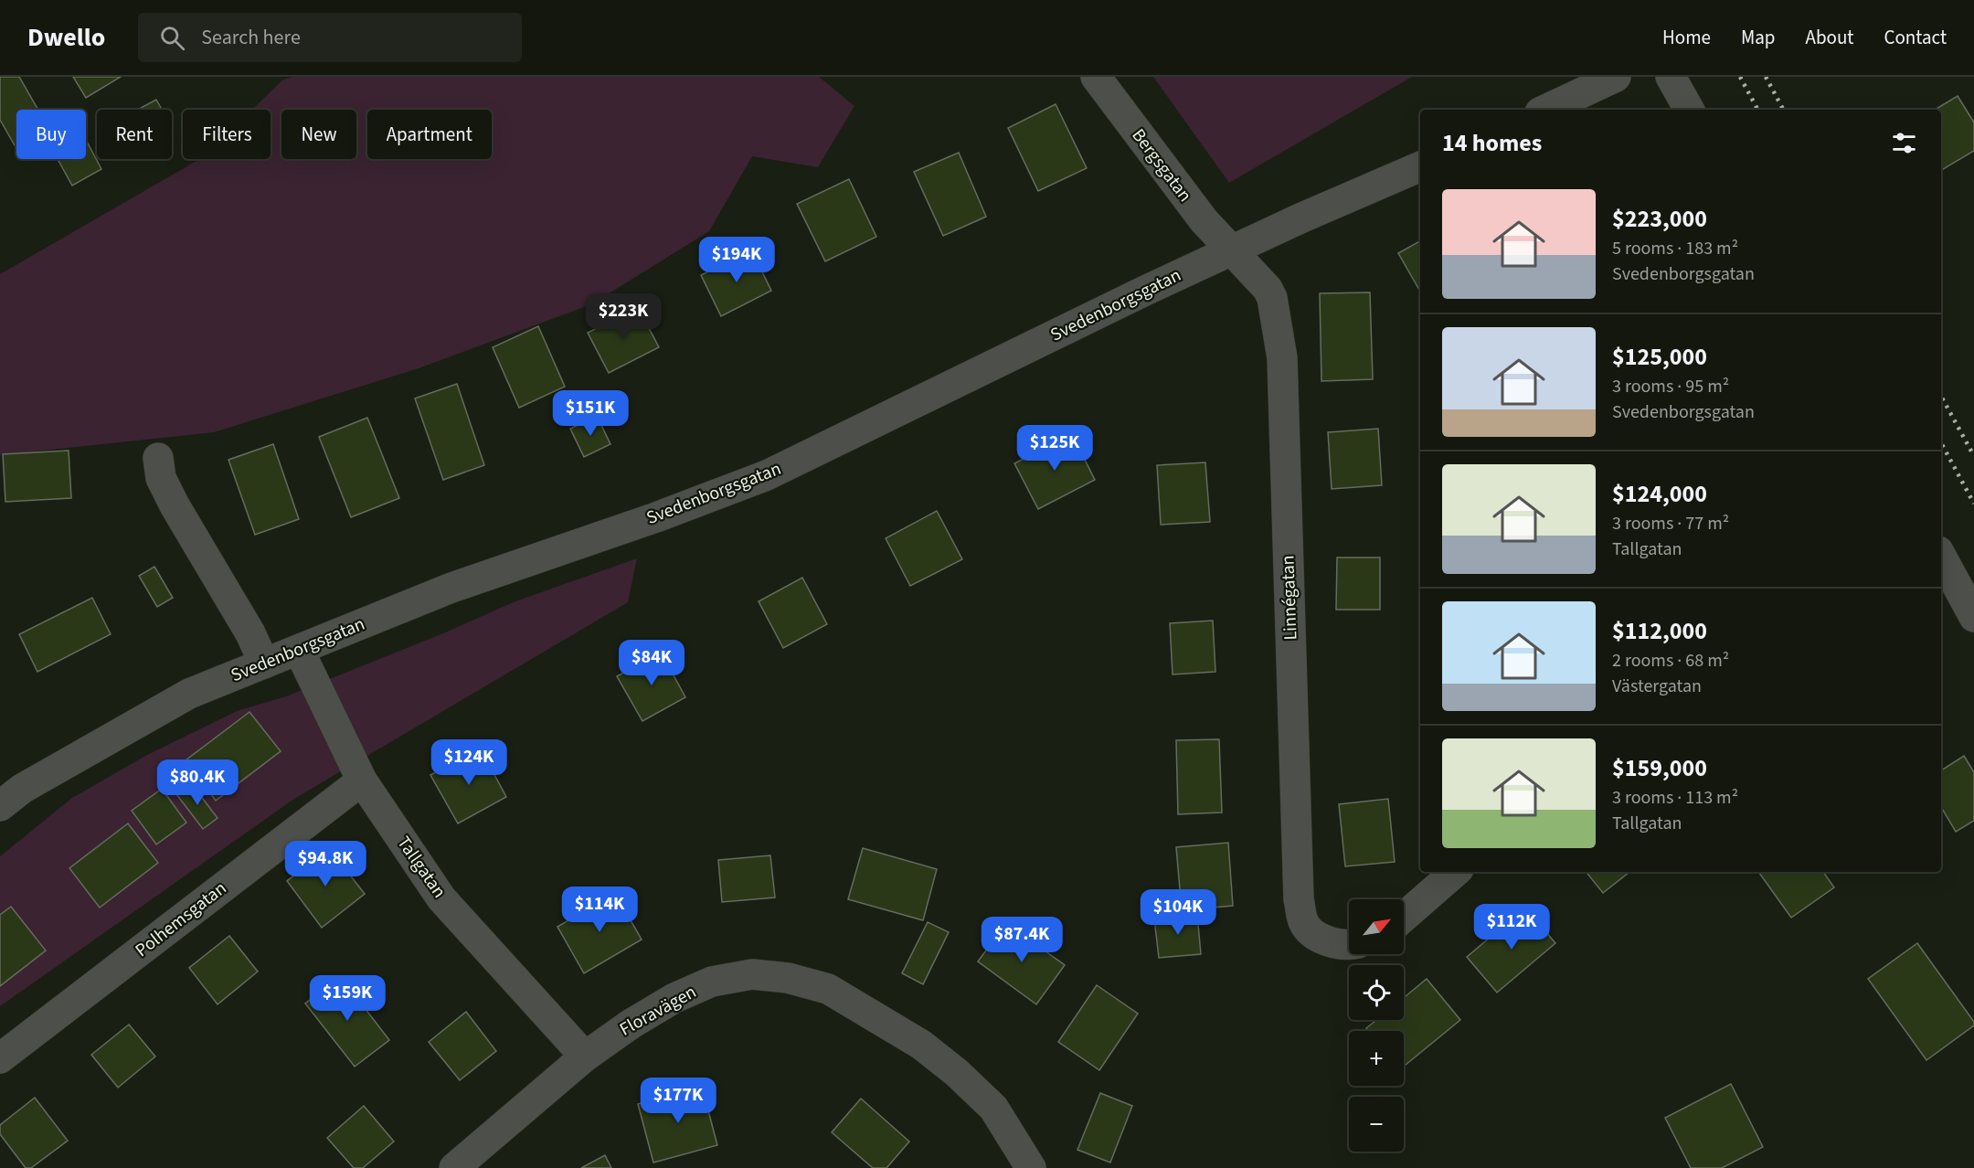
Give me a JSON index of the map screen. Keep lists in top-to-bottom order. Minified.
{"streets":{"street":["Bergsgatan","Svedenborgsgatan","Linnégatan","Tallgatan","Polhemsgatan","Floravägen"]},"crossings":[["Bergsgatan","Svedenborgsgatan"],["Bergsgatan","Linnégatan"],["Svedenborgsgatan","Linnégatan"],["Svedenborgsgatan","Tallgatan"],["Tallgatan","Polhemsgatan"],["Tallgatan","Floravägen"]],"north":"top right","page":{"header":"Dwello","search":"Search here","nav":["Home","Map","About","Contact"],"chip":["Buy","Rent","Filters","New","Apartment"],"heading":"14 homes","list":[{"name":"$223,000","note":"5 rooms · 183 m² · Svedenborgsgatan"},{"name":"$125,000","note":"3 rooms · 95 m² · Svedenborgsgatan"},{"name":"$124,000","note":"3 rooms · 77 m² · Tallgatan"},{"name":"$112,000","note":"2 rooms · 68 m² · Västergatan"},{"name":"$159,000","note":"3 rooms · 113 m² · Tallgatan"}],"price":["$194K","$223K","$151K","$125K","$84K","$124K","$80.4K","$94.8K","$114K","$104K","$112K","$87.4K","$159K","$177K"],"map_buttons":["+","−"]}}
